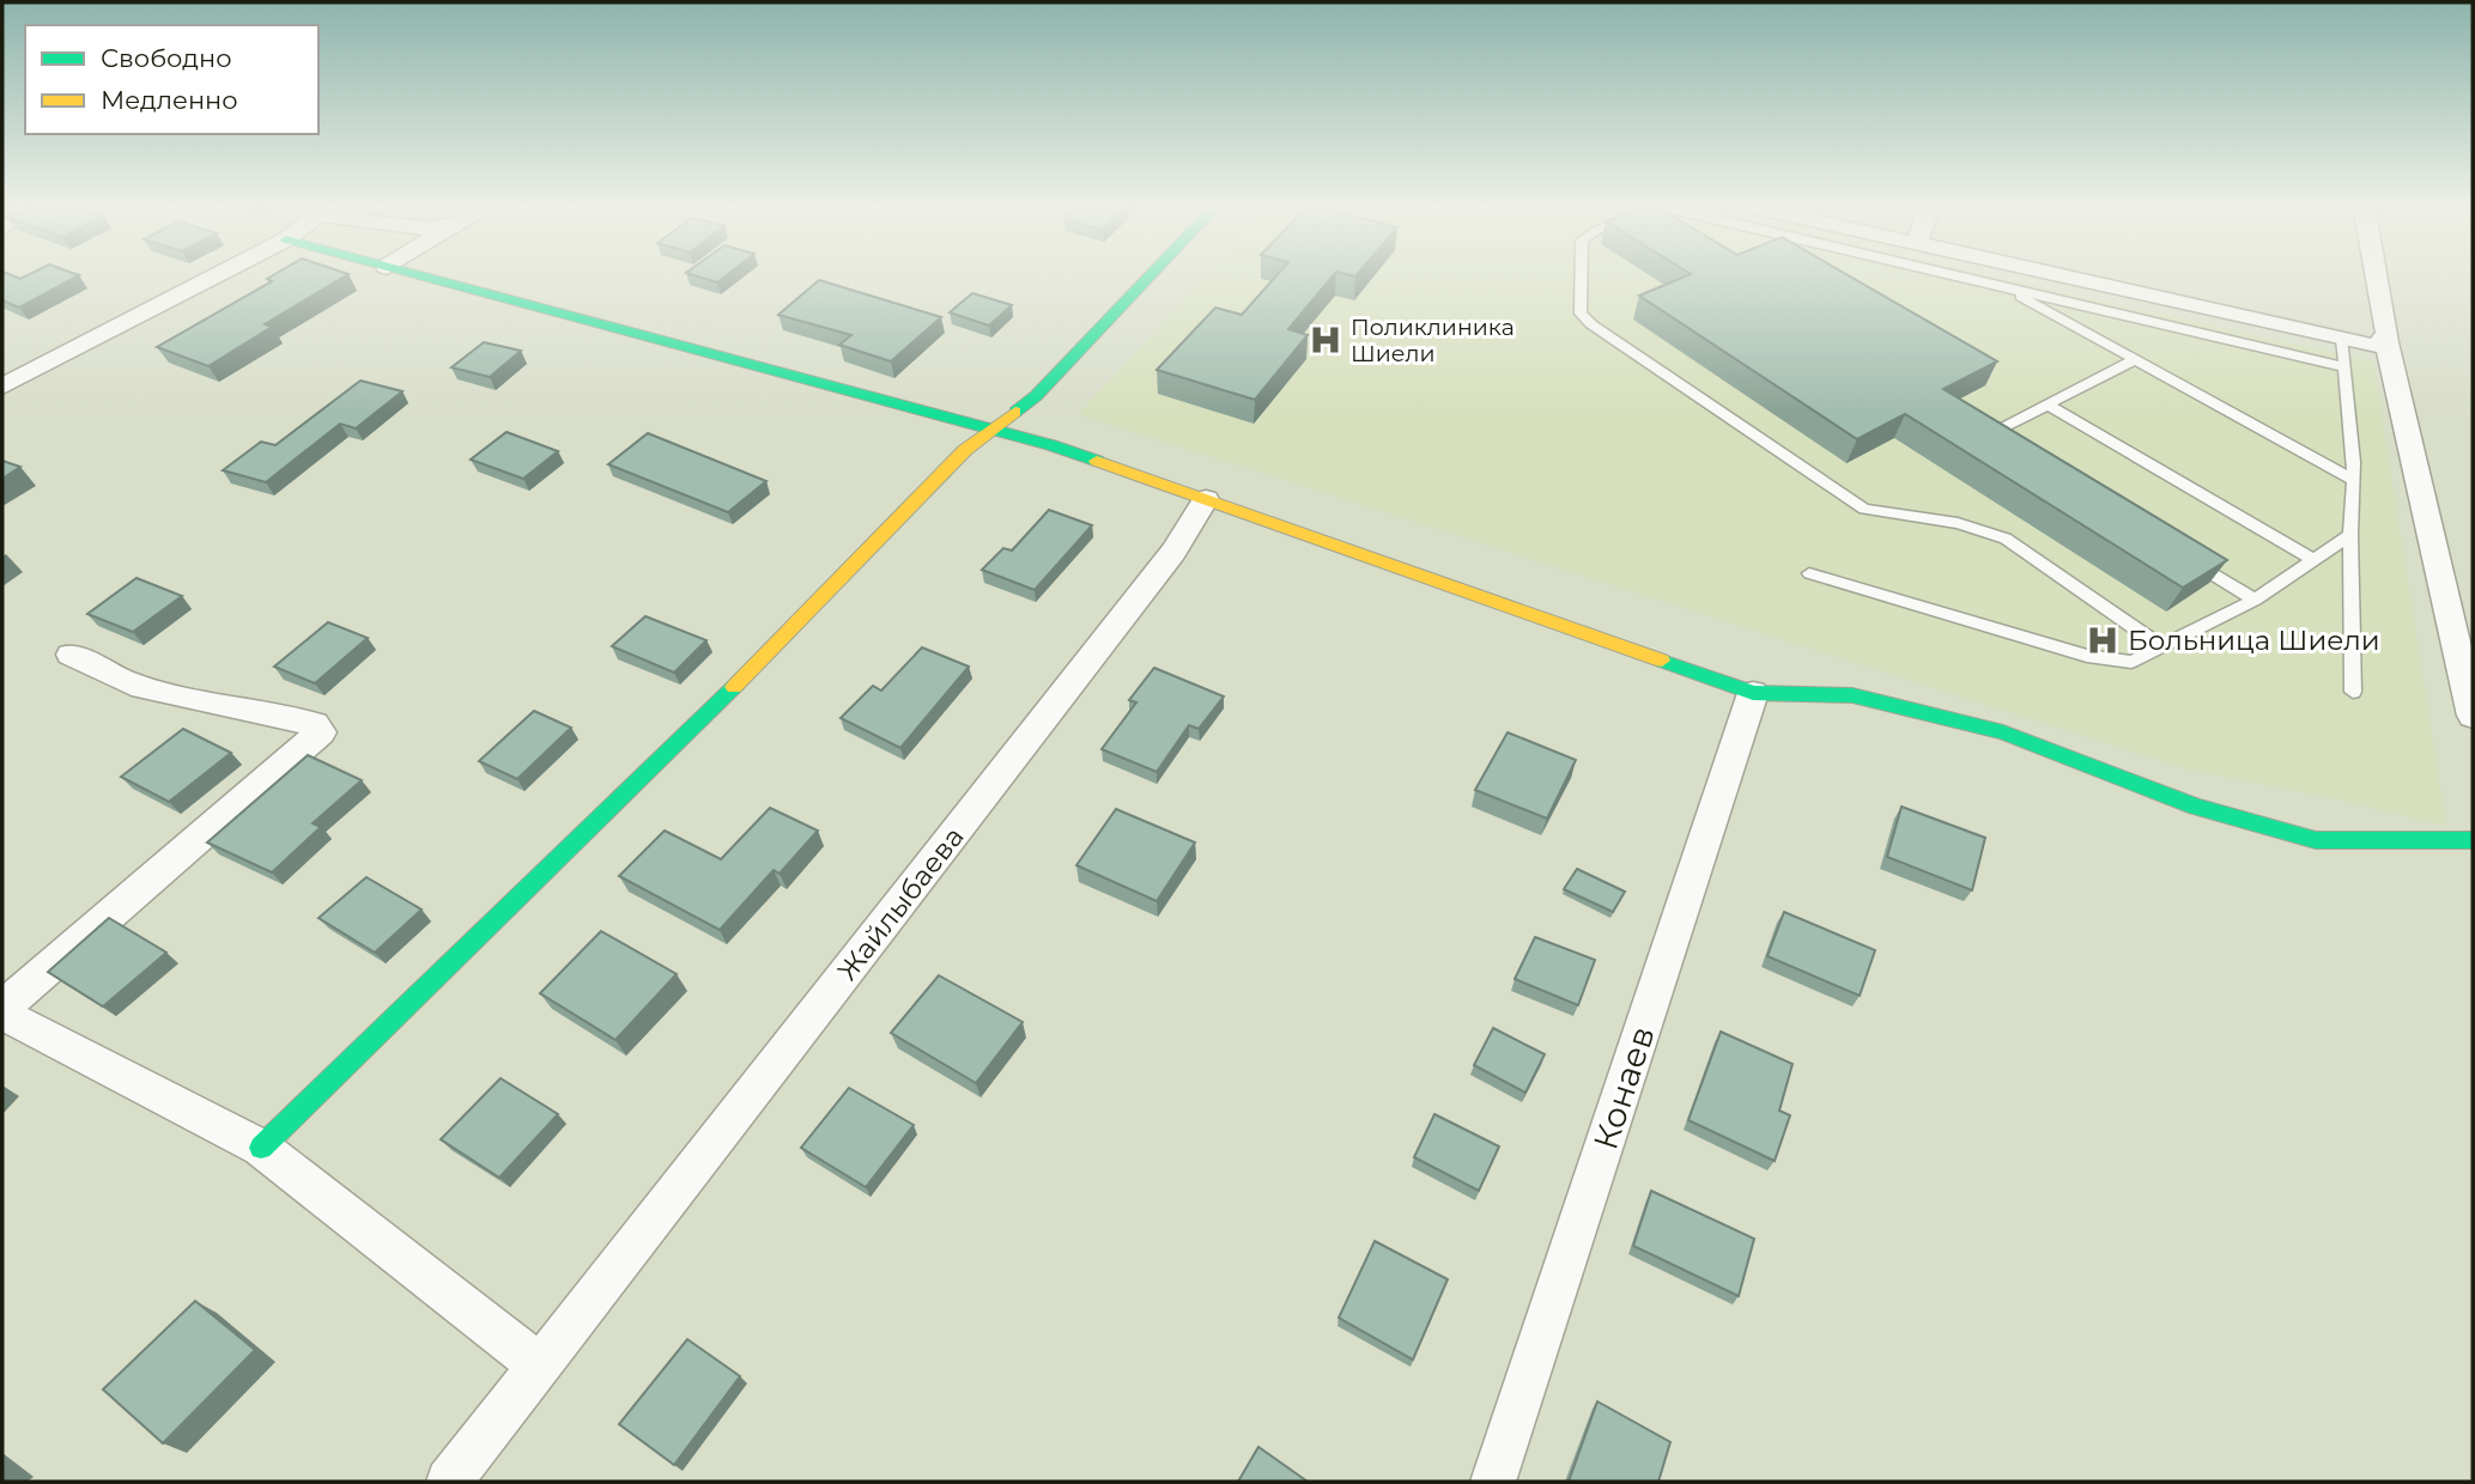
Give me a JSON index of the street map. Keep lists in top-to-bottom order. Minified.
{"streets":{"street":["Жайлыбаева","Конаев"]},"places":{"hospital":["Поликлиника Шиели","Больница Шиели"]},"legend":["Свободно","Медленно"]}
